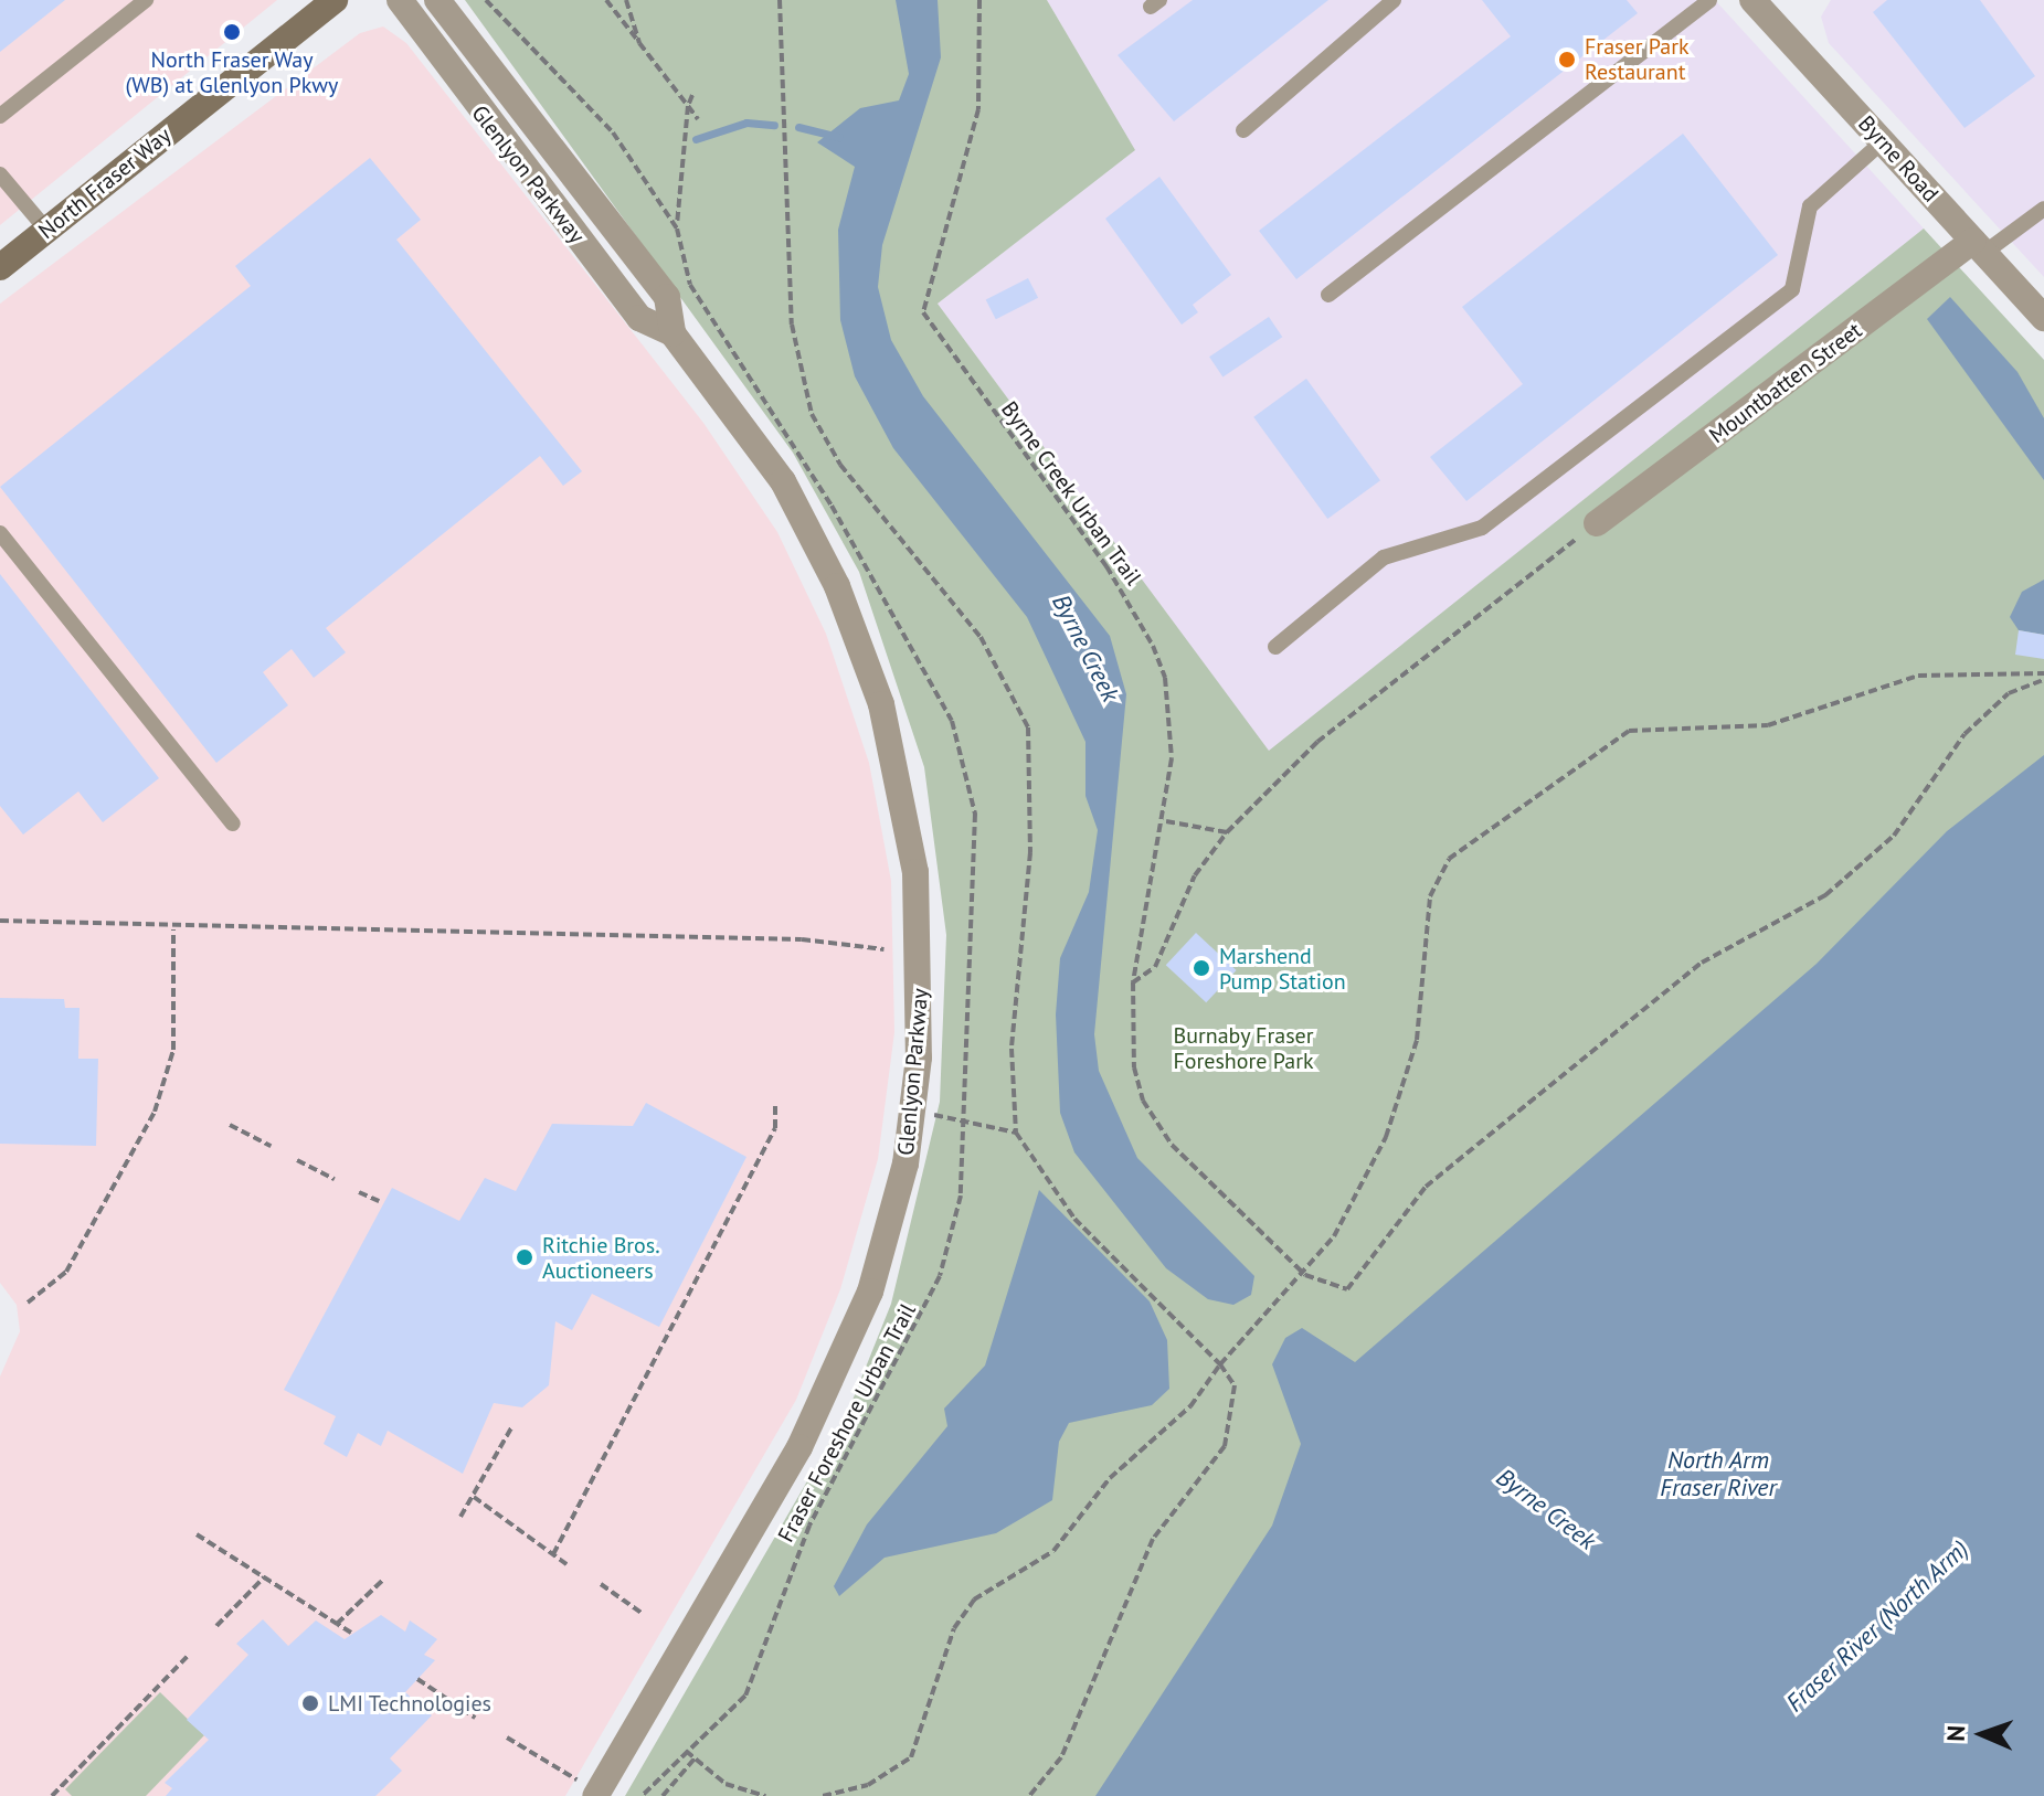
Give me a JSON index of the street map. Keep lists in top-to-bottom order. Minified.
{"streets":{"street":["Byrne Road","Glenlyon Parkway","North Fraser Way","Mountbatten Street"],"path":["Byrne Creek Urban Trail","Fraser Foreshore Urban Trail"]},"crossings":[["Byrne Road","Mountbatten Street"]],"water":["Byrne Creek","North Arm Fraser River","Fraser River (North Arm)"],"parks":["Burnaby Fraser Foreshore Park"],"places":["North Fraser Way (WB) at Glenlyon Pkwy","Fraser Park Restaurant","Marshend Pump Station","Ritchie Bros. Auctioneers","LMI Technologies"],"north":"left"}
